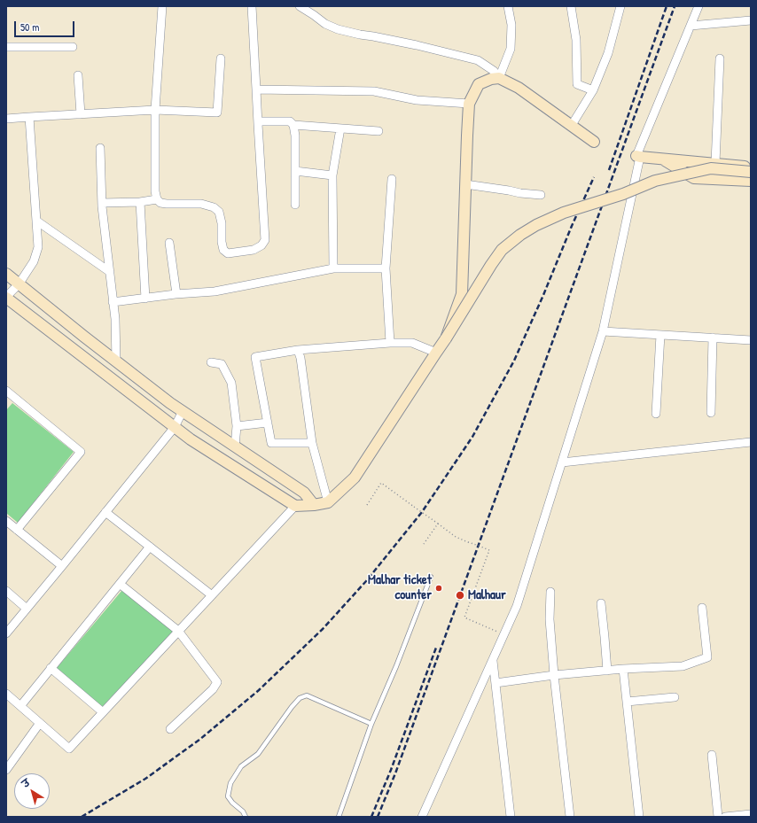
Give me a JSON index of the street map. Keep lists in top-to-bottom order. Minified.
{"places":["Malhar ticket counter","Malhaur"],"scale_bar":"50 m","north":"top left"}
